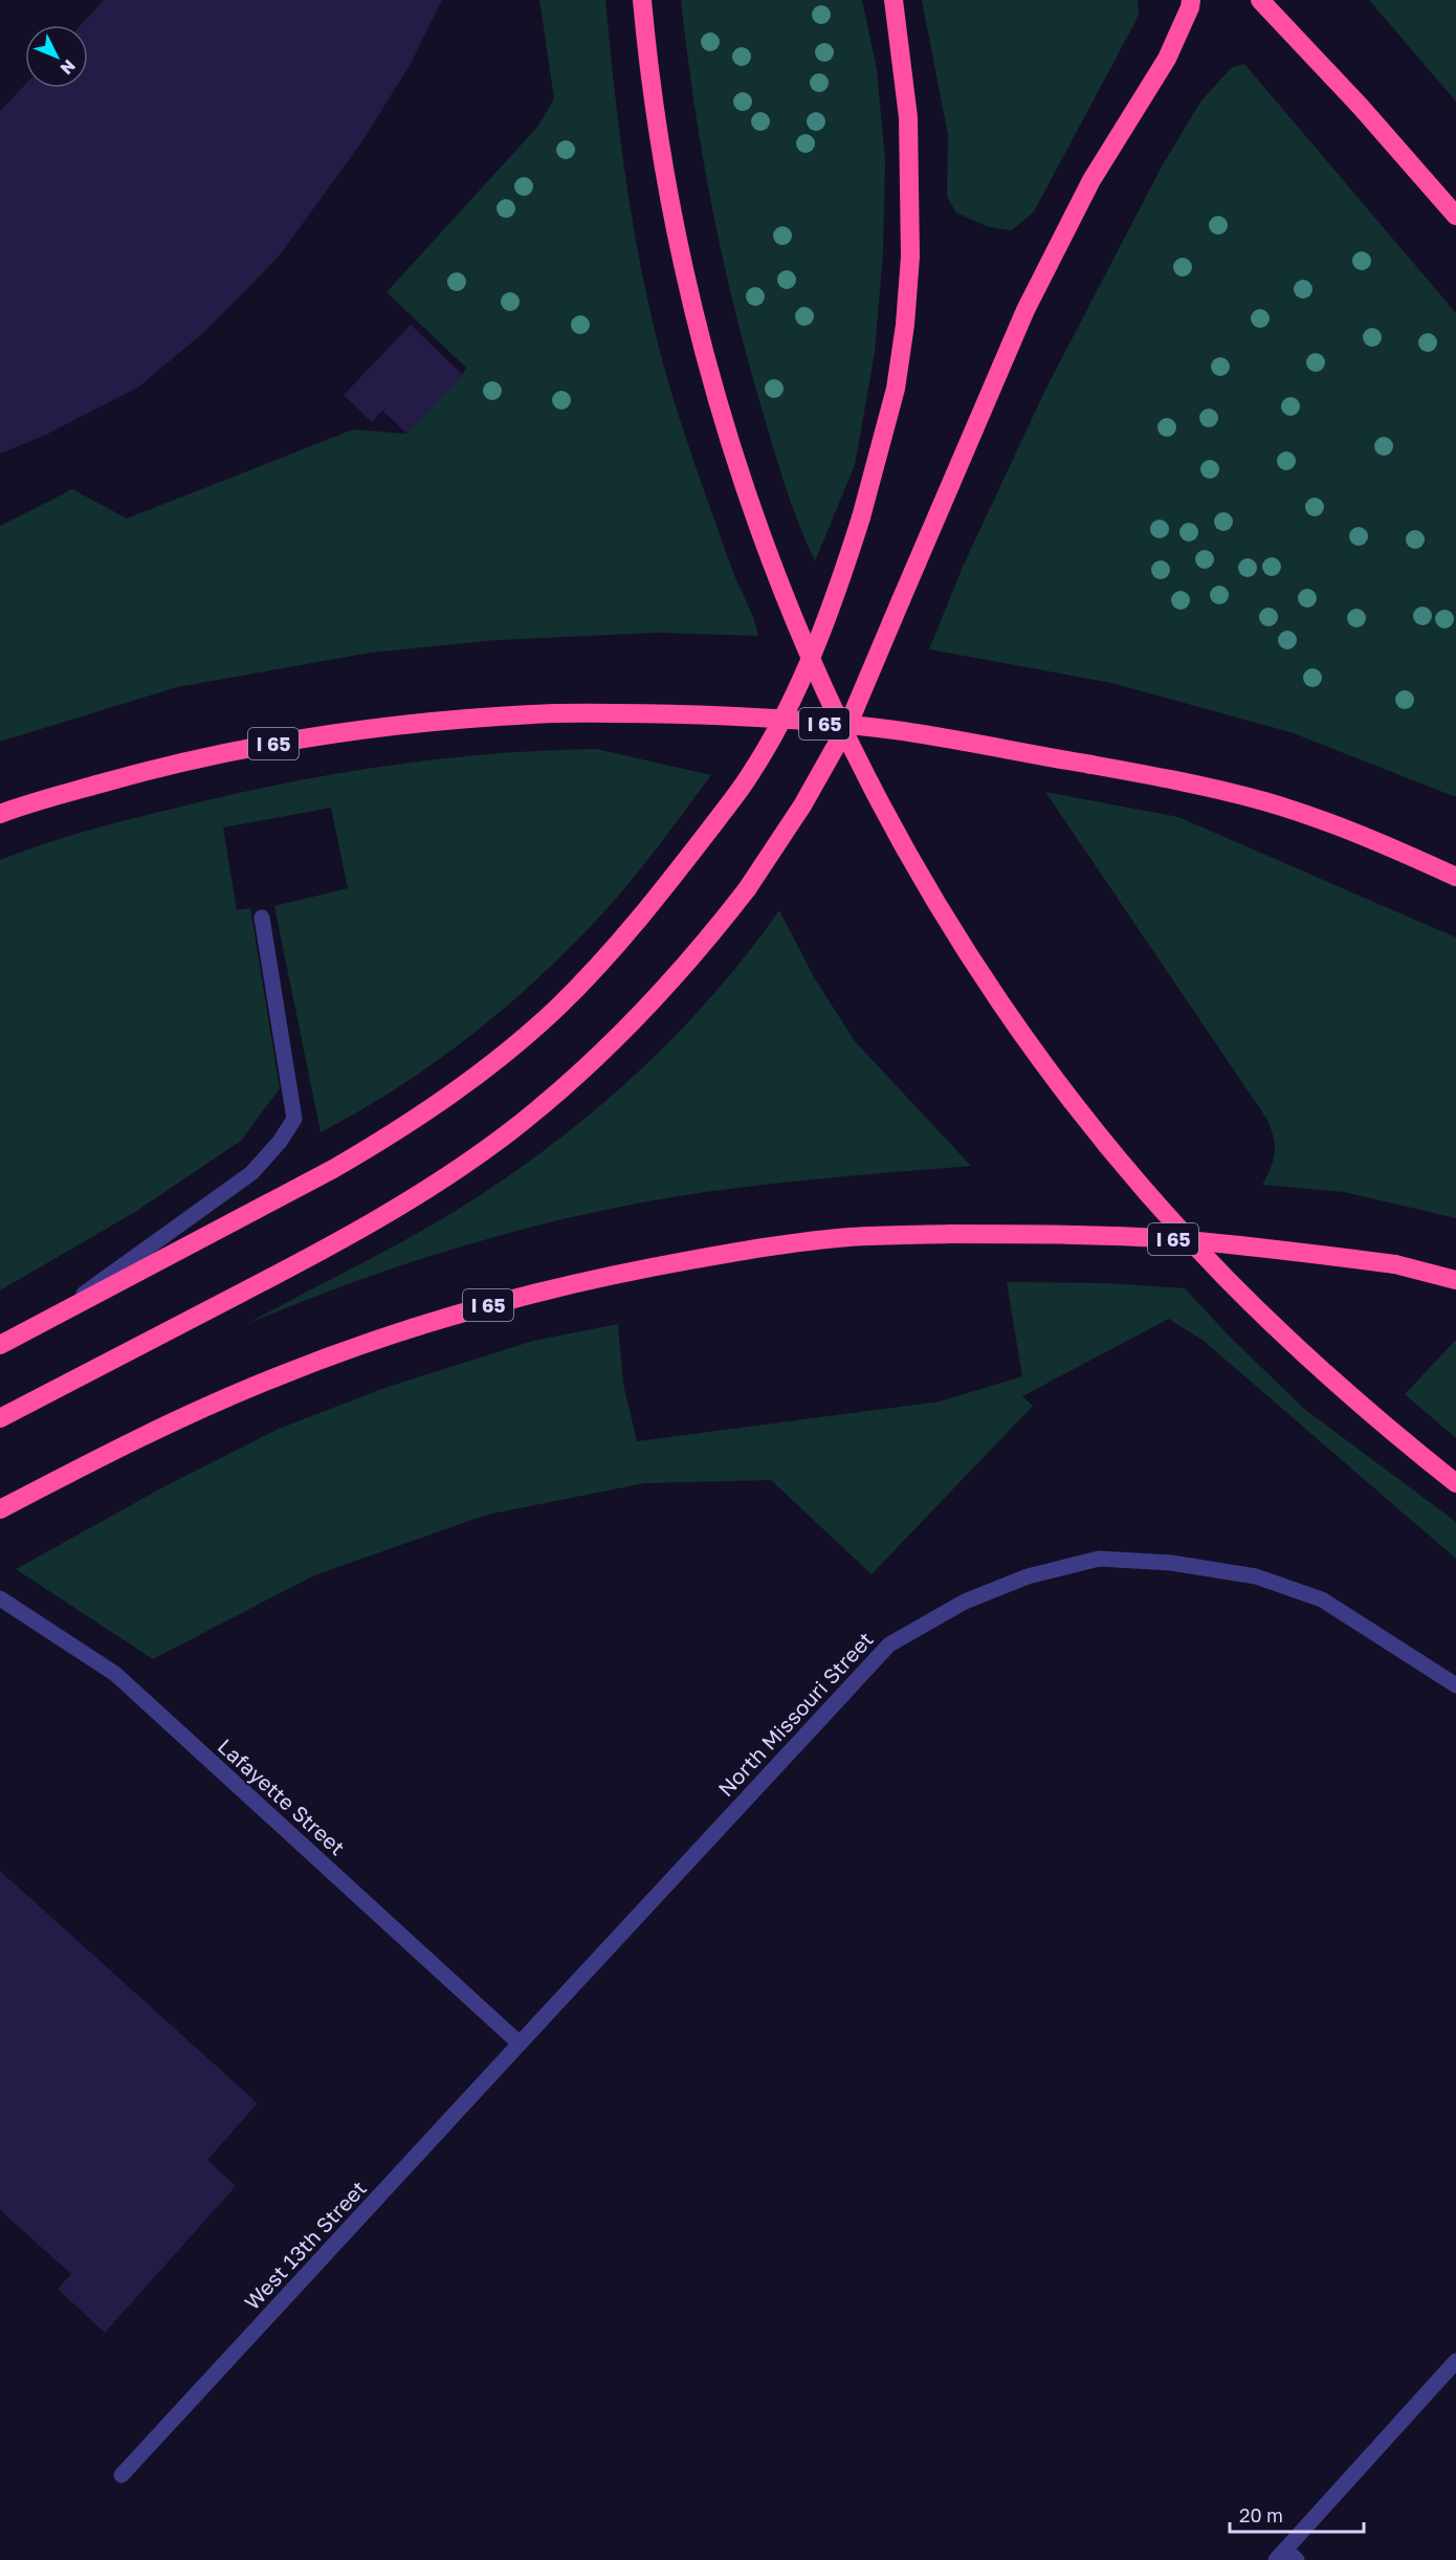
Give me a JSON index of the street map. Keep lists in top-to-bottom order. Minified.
{"streets":{"highway":["I 65"],"street":["North Missouri Street","Lafayette Street","West 13th Street"]},"crossings":[["North Missouri Street","Lafayette Street"],["North Missouri Street","West 13th Street"],["Lafayette Street","West 13th Street"]],"scale_bar":"20 m","north":"bottom right"}
